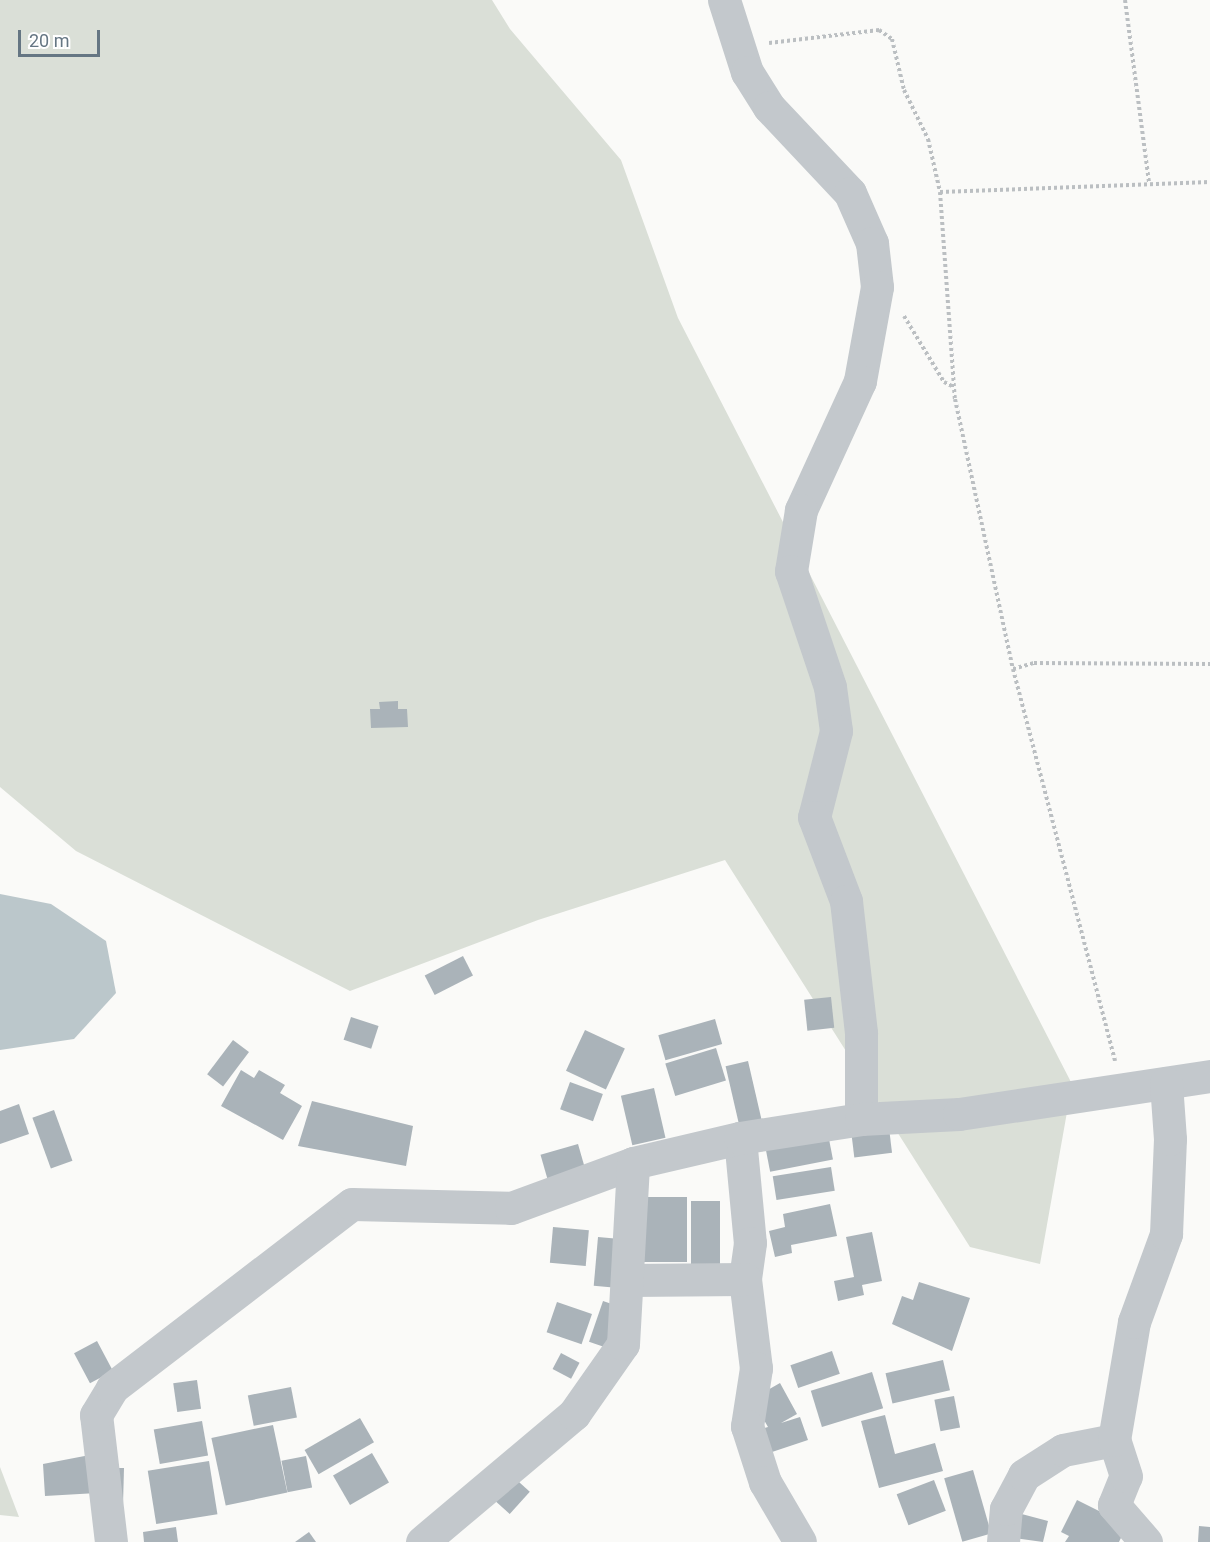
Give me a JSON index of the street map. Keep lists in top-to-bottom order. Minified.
{"scale_bar":"20 m"}
